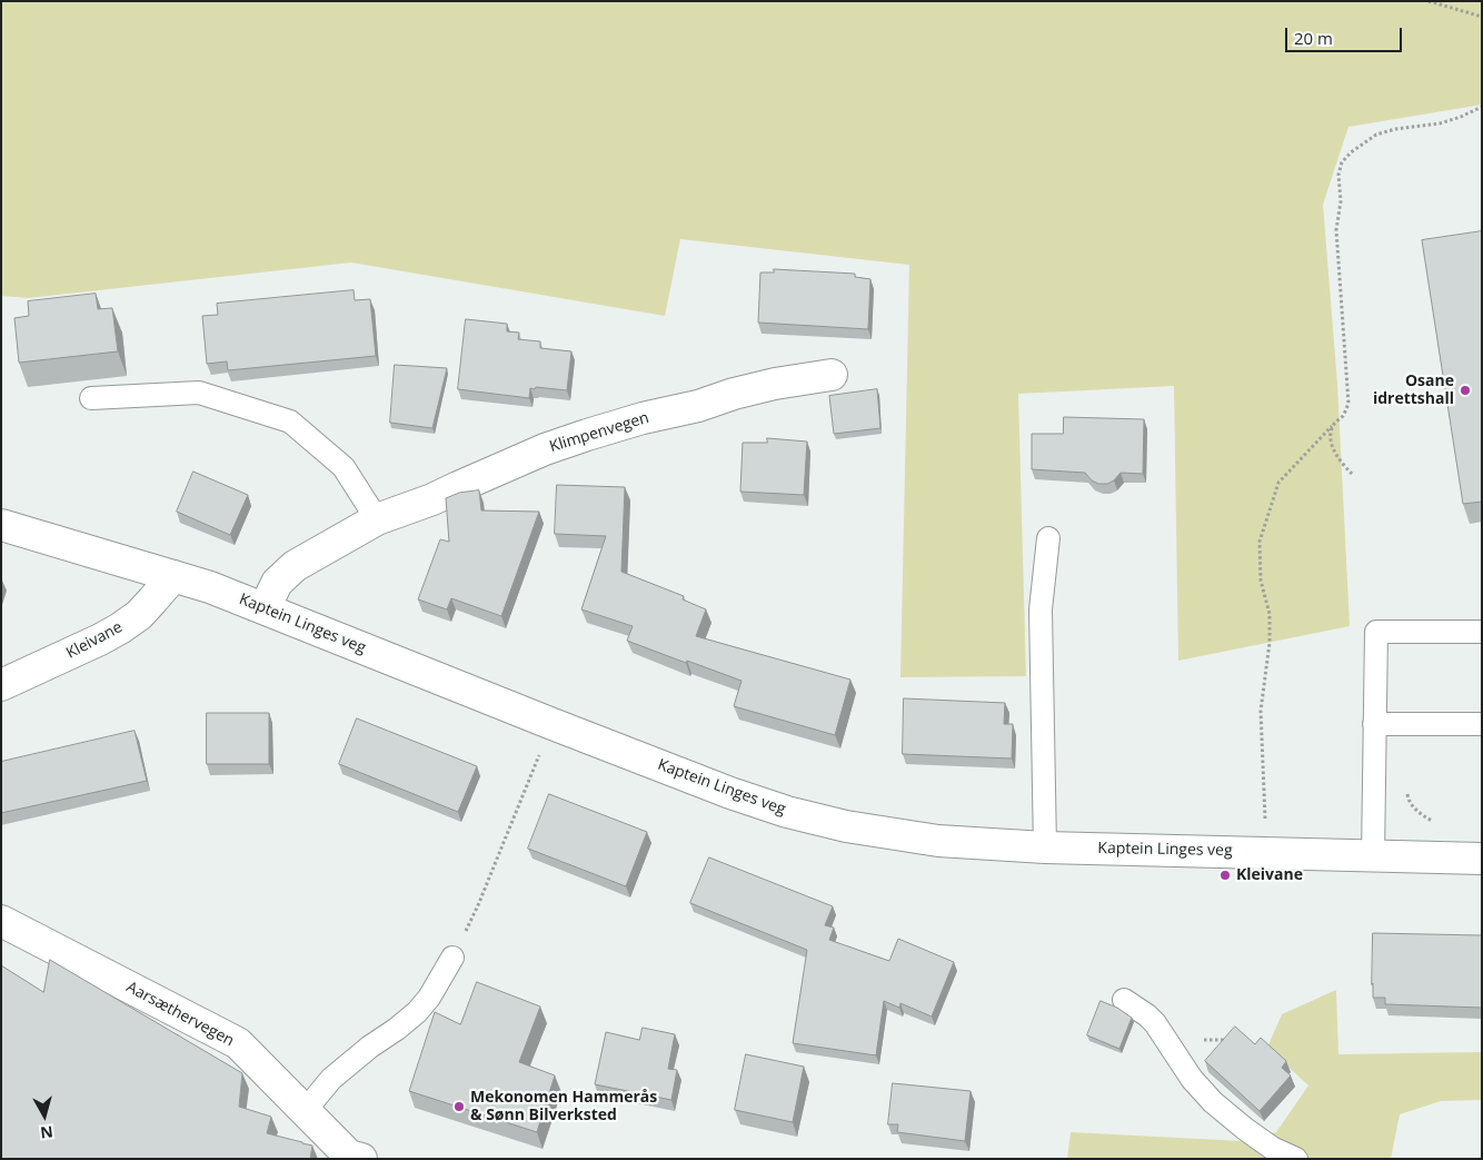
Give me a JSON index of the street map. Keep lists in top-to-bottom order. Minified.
{"streets":{"main road":["Klimpenvegen","Kaptein Linges veg","Kleivane","Aarsæthervegen"]},"crossings":[["Klimpenvegen","Kaptein Linges veg"],["Kaptein Linges veg","Kleivane"]],"places":["Osane idrettshall","Kleivane","Mekonomen Hammerås & Sønn Bilverksted"],"scale_bar":"20 m","north":"bottom"}
